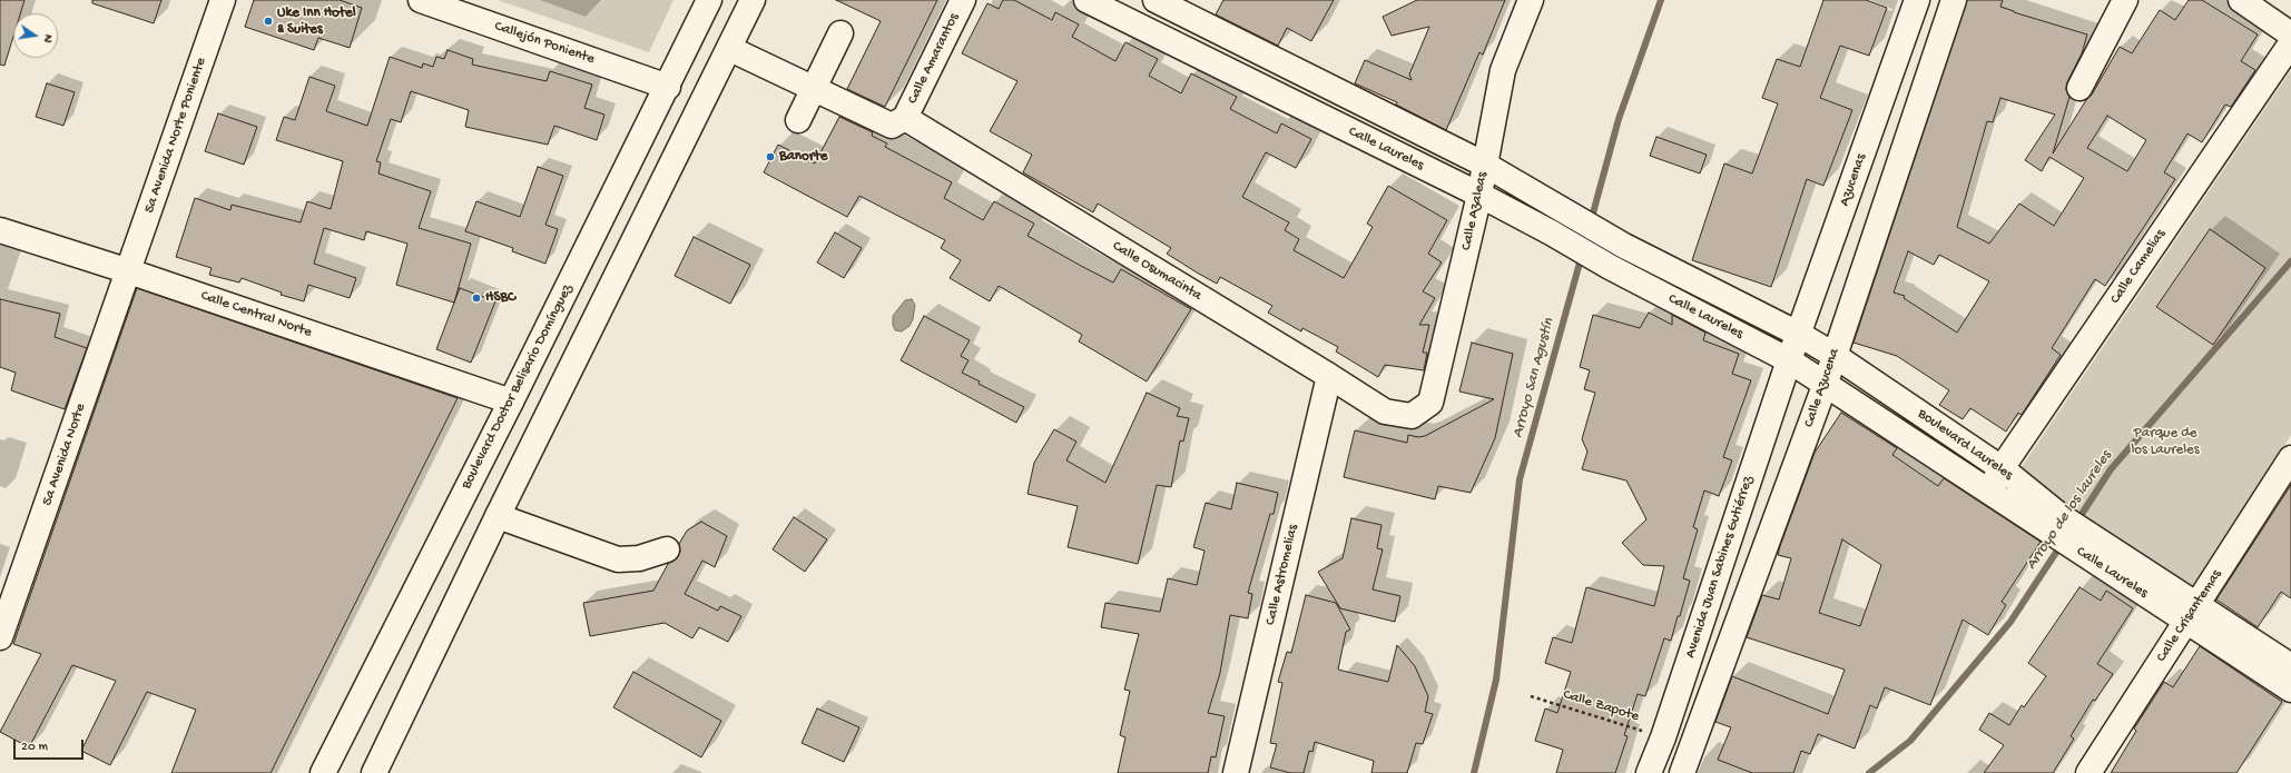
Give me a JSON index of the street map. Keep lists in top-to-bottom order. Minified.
{"streets":{"street":["Callejón Poniente","Calle Amarantos","5a Avenida Norte Poniente","Calle Laureles","Azucenas","Calle Azaleas","Calle Camelias","Calle Osumacinta","Calle Central Norte","Boulevard Doctor Belisario Domínguez","Calle Azucena","Boulevard Laureles","5a Avenida Norte","Avenida Juan Sabines Gutiérrez","Calle Astromelias","Calle Crisantemas"],"path":["Calle Zapote"]},"crossings":[["Callejón Poniente","Boulevard Doctor Belisario Domínguez"],["Calle Amarantos","Calle Osumacinta"],["5a Avenida Norte Poniente","Calle Central Norte"],["5a Avenida Norte Poniente","5a Avenida Norte"],["Calle Laureles","Azucenas"],["Calle Laureles","Calle Azaleas"],["Calle Laureles","Calle Camelias"],["Calle Laureles","Calle Azucena"],["Calle Laureles","Boulevard Laureles"],["Calle Laureles","Avenida Juan Sabines Gutiérrez"],["Azucenas","Boulevard Laureles"],["Azucenas","Avenida Juan Sabines Gutiérrez"],["Calle Azaleas","Calle Osumacinta"],["Calle Camelias","Boulevard Laureles"],["Calle Osumacinta","Calle Astromelias"],["Calle Central Norte","Boulevard Doctor Belisario Domínguez"],["Calle Central Norte","5a Avenida Norte"],["Calle Azucena","Boulevard Laureles"],["Boulevard Laureles","Calle Crisantemas"],["Avenida Juan Sabines Gutiérrez","Calle Zapote"]],"water":["Arroyo San Agustín","Arroyo de los laureles"],"parks":["Parque de los Laureles"],"places":["Uke Inn Hotel & Suites","Banorte","HSBC"],"scale_bar":"20 m","north":"right"}
